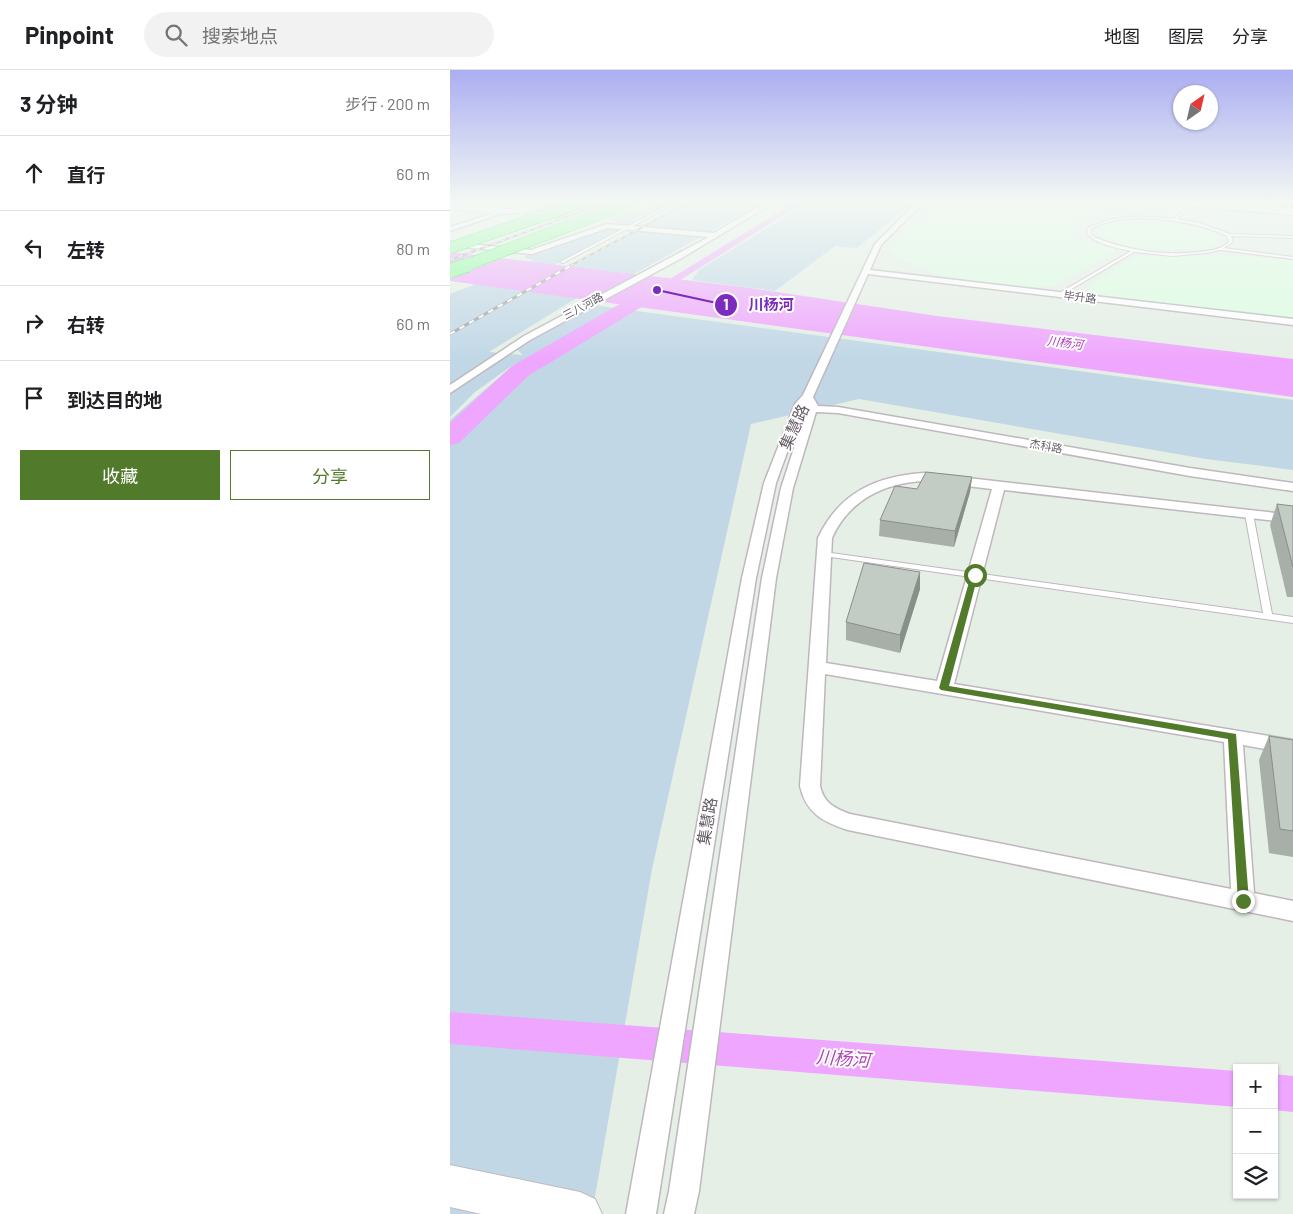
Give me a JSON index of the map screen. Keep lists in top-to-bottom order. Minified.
{"streets":{"street":["毕升路","三八河路","集慧路","杰科路"]},"crossings":[["集慧路","杰科路"]],"water":["川杨河"],"places":["川杨河"],"north":"top right","page":{"header":"Pinpoint","search":"搜索地点","nav":["地图","图层","分享"],"heading":["3 分钟","步行 · 200 m"],"list":[["直行","60 m"],["左转","80 m"],["右转","60 m"],"到达目的地"],"buttons":["收藏","分享"],"map_buttons":["+","−"]}}
